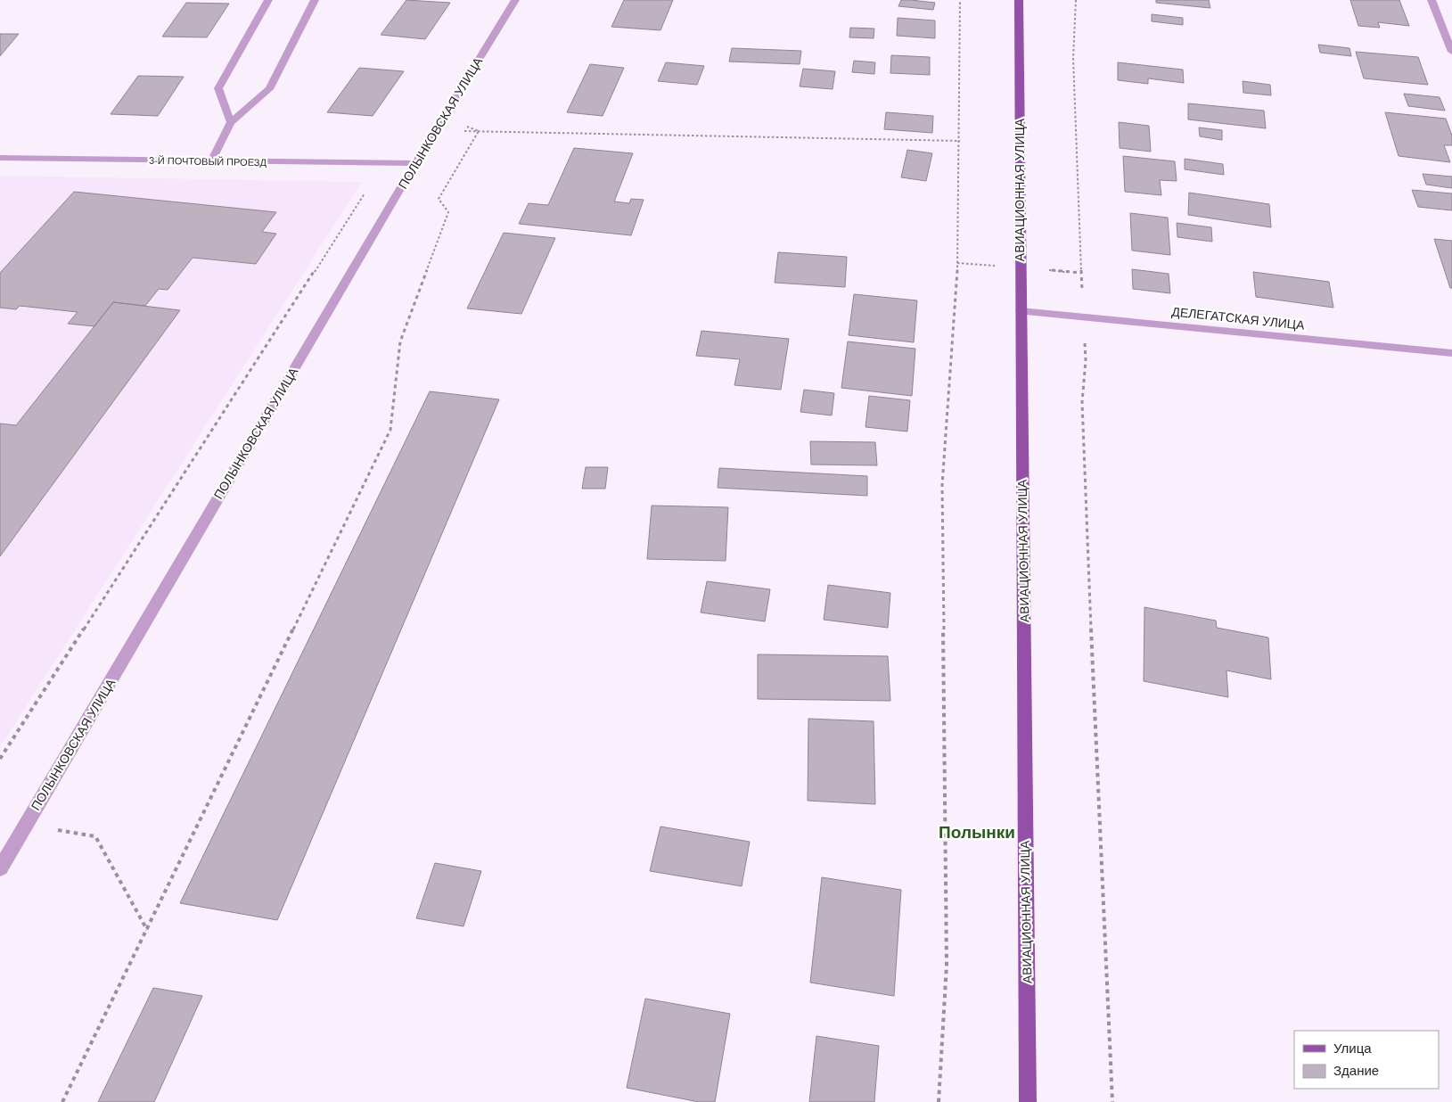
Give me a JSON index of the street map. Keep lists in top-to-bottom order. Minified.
{"streets":{"main road":["АВИАЦИОННАЯ УЛИЦА"],"street":["ПОЛЫНКОВСКАЯ УЛИЦА","3-Й ПОЧТОВЫЙ ПРОЕЗД","ДЕЛЕГАТСКАЯ УЛИЦА"]},"crossings":[["ПОЛЫНКОВСКАЯ УЛИЦА","3-Й ПОЧТОВЫЙ ПРОЕЗД"],["АВИАЦИОННАЯ УЛИЦА","ДЕЛЕГАТСКАЯ УЛИЦА"]],"districts":["Полынки"],"legend":["Улица","Здание"]}
